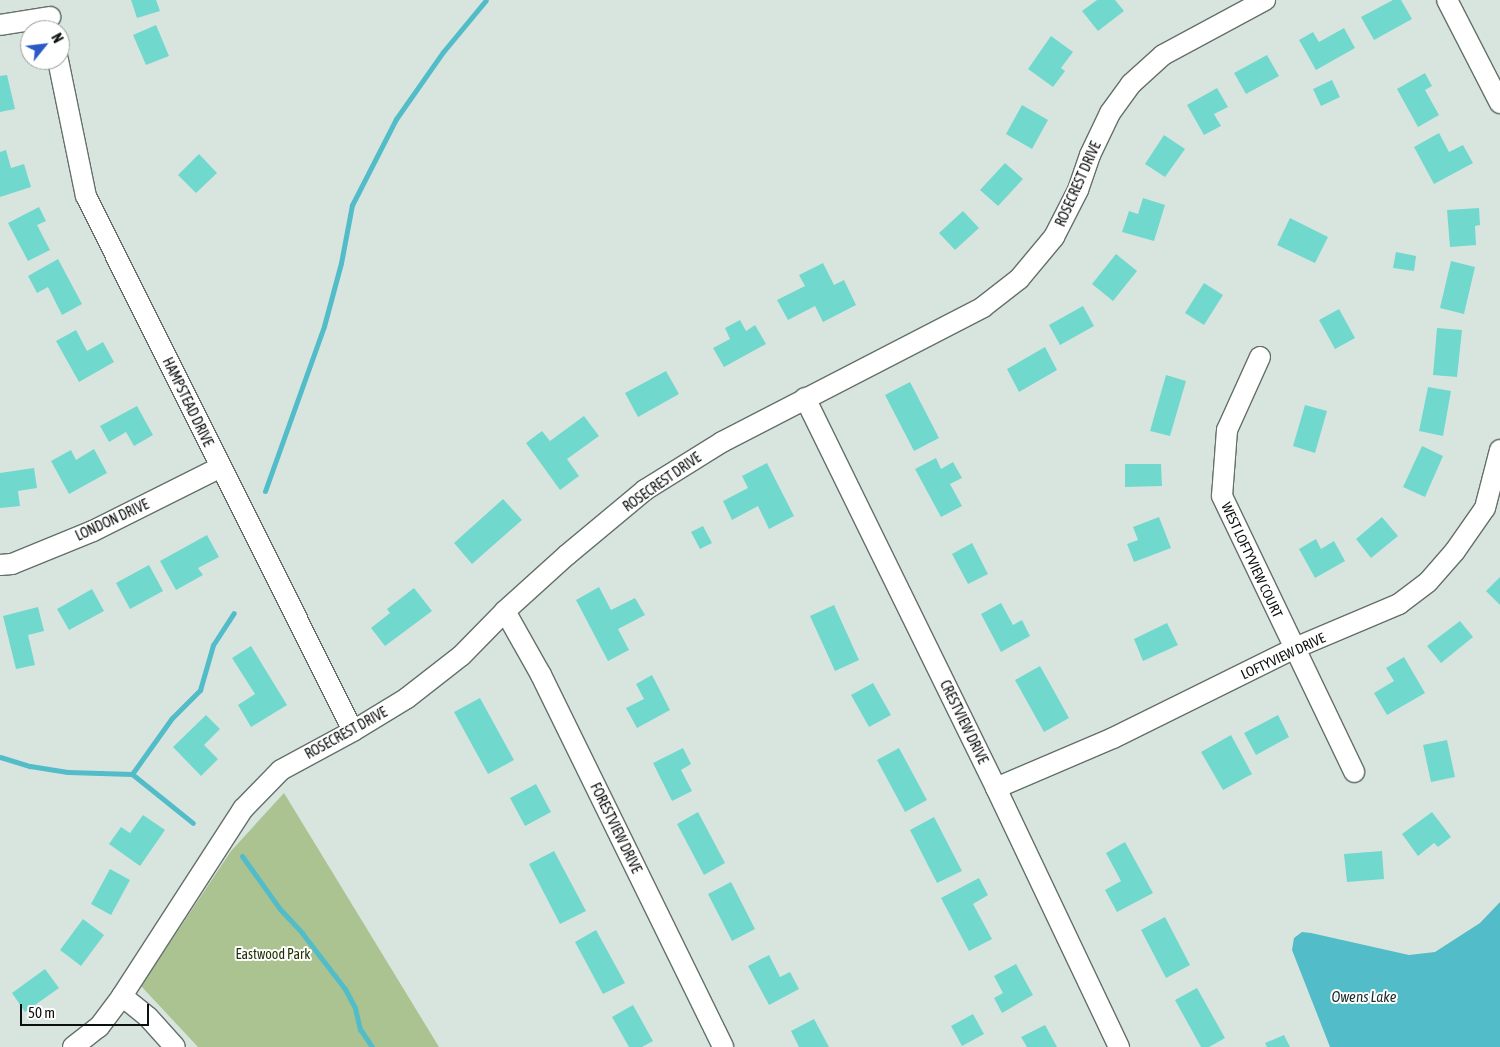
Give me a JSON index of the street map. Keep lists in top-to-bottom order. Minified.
{"streets":{"street":["ROSECREST DRIVE","HAMPSTEAD DRIVE","LONDON DRIVE","WEST LOFTYVIEW COURT","LOFTYVIEW DRIVE","CRESTVIEW DRIVE","FORESTVIEW DRIVE"]},"crossings":[["ROSECREST DRIVE","HAMPSTEAD DRIVE"],["ROSECREST DRIVE","CRESTVIEW DRIVE"],["ROSECREST DRIVE","FORESTVIEW DRIVE"],["HAMPSTEAD DRIVE","LONDON DRIVE"],["WEST LOFTYVIEW COURT","LOFTYVIEW DRIVE"],["LOFTYVIEW DRIVE","CRESTVIEW DRIVE"]],"water":["Owens Lake"],"parks":["Eastwood Park"],"scale_bar":"50 m","north":"top right"}
